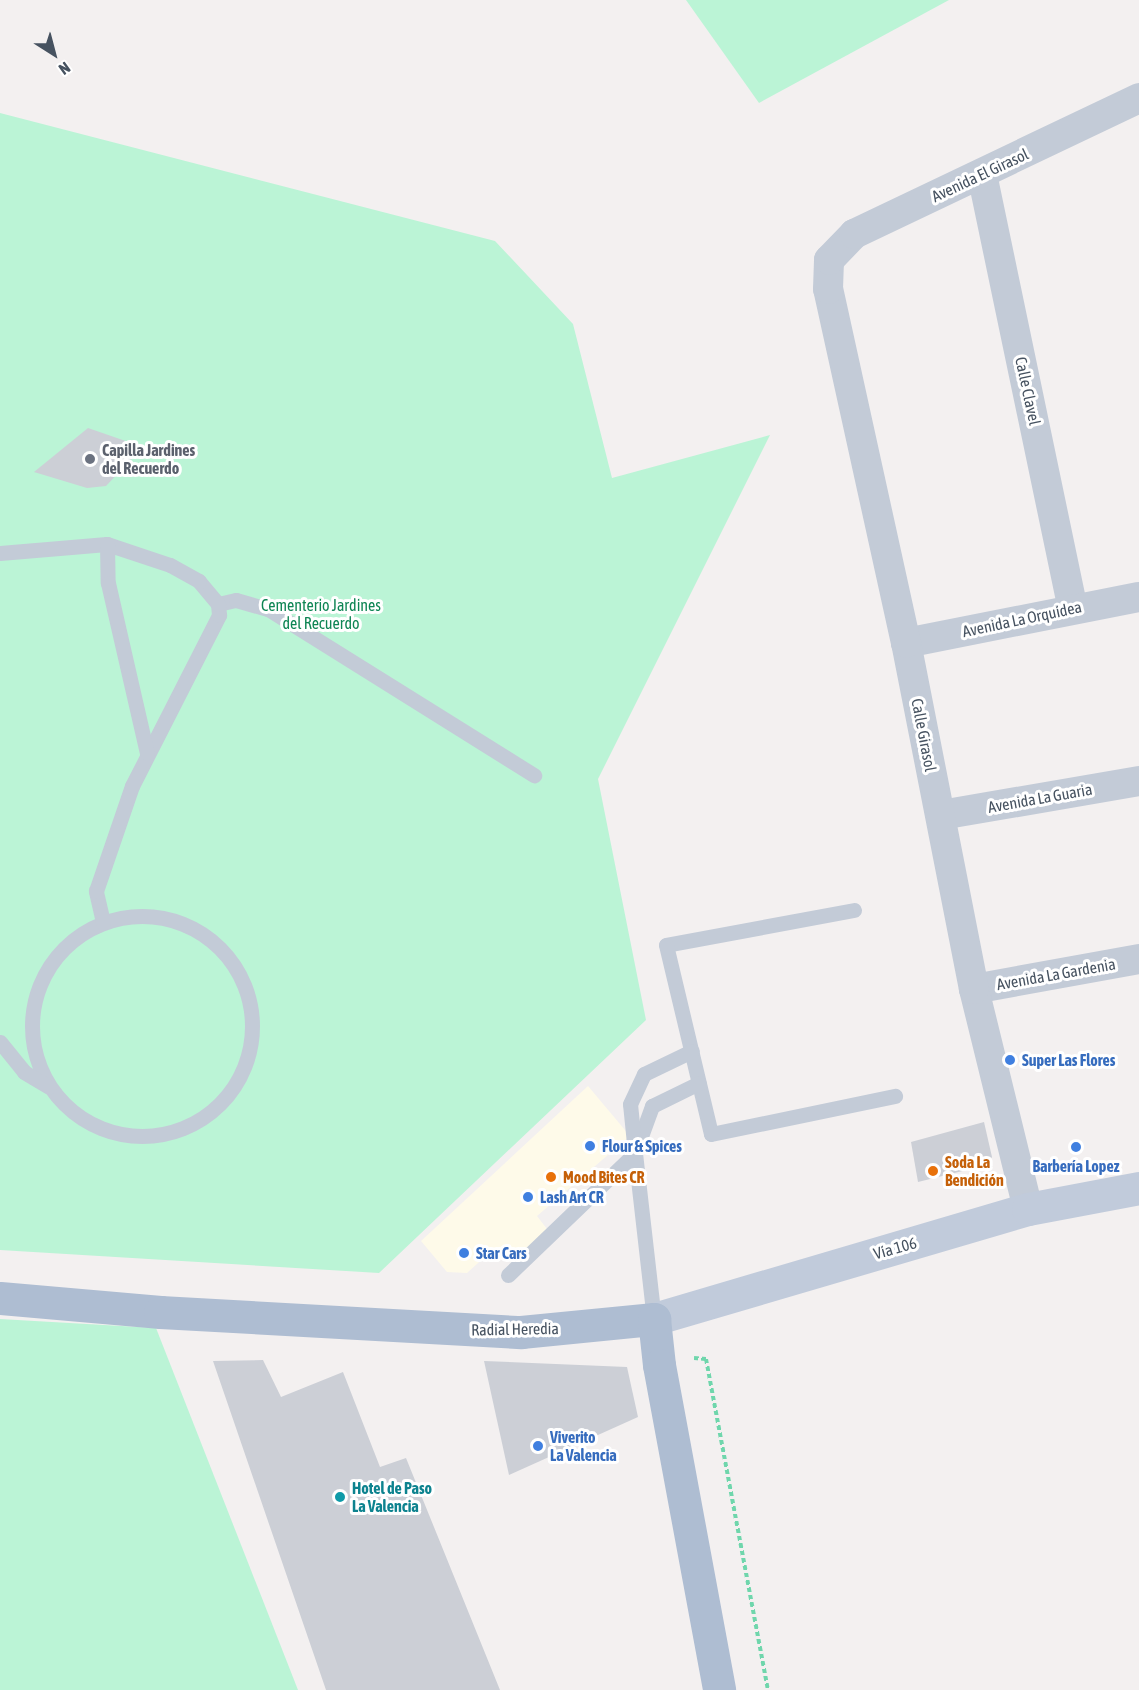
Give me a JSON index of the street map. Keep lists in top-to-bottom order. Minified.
{"streets":{"main road":["Vía 106","Radial Heredia"],"street":["Avenida El Girasol","Calle Clavel","Avenida La Orquídea","Calle Girasol","Avenida La Guaria","Avenida La Gardenia"]},"crossings":[["Avenida El Girasol","Calle Clavel"],["Avenida El Girasol","Calle Girasol"],["Calle Clavel","Avenida La Orquídea"],["Avenida La Orquídea","Calle Girasol"],["Calle Girasol","Avenida La Guaria"],["Calle Girasol","Avenida La Gardenia"],["Calle Girasol","Vía 106"],["Vía 106","Radial Heredia"]],"parks":["Cementerio Jardines del Recuerdo"],"places":["Capilla Jardines del Recuerdo","Super Las Flores","Flour & Spices","Barbería Lopez","Soda La Bendición","Mood Bites CR","Lash Art CR","Star Cars","Viverito La Valencia","Hotel de Paso La Valencia"],"north":"bottom right"}
